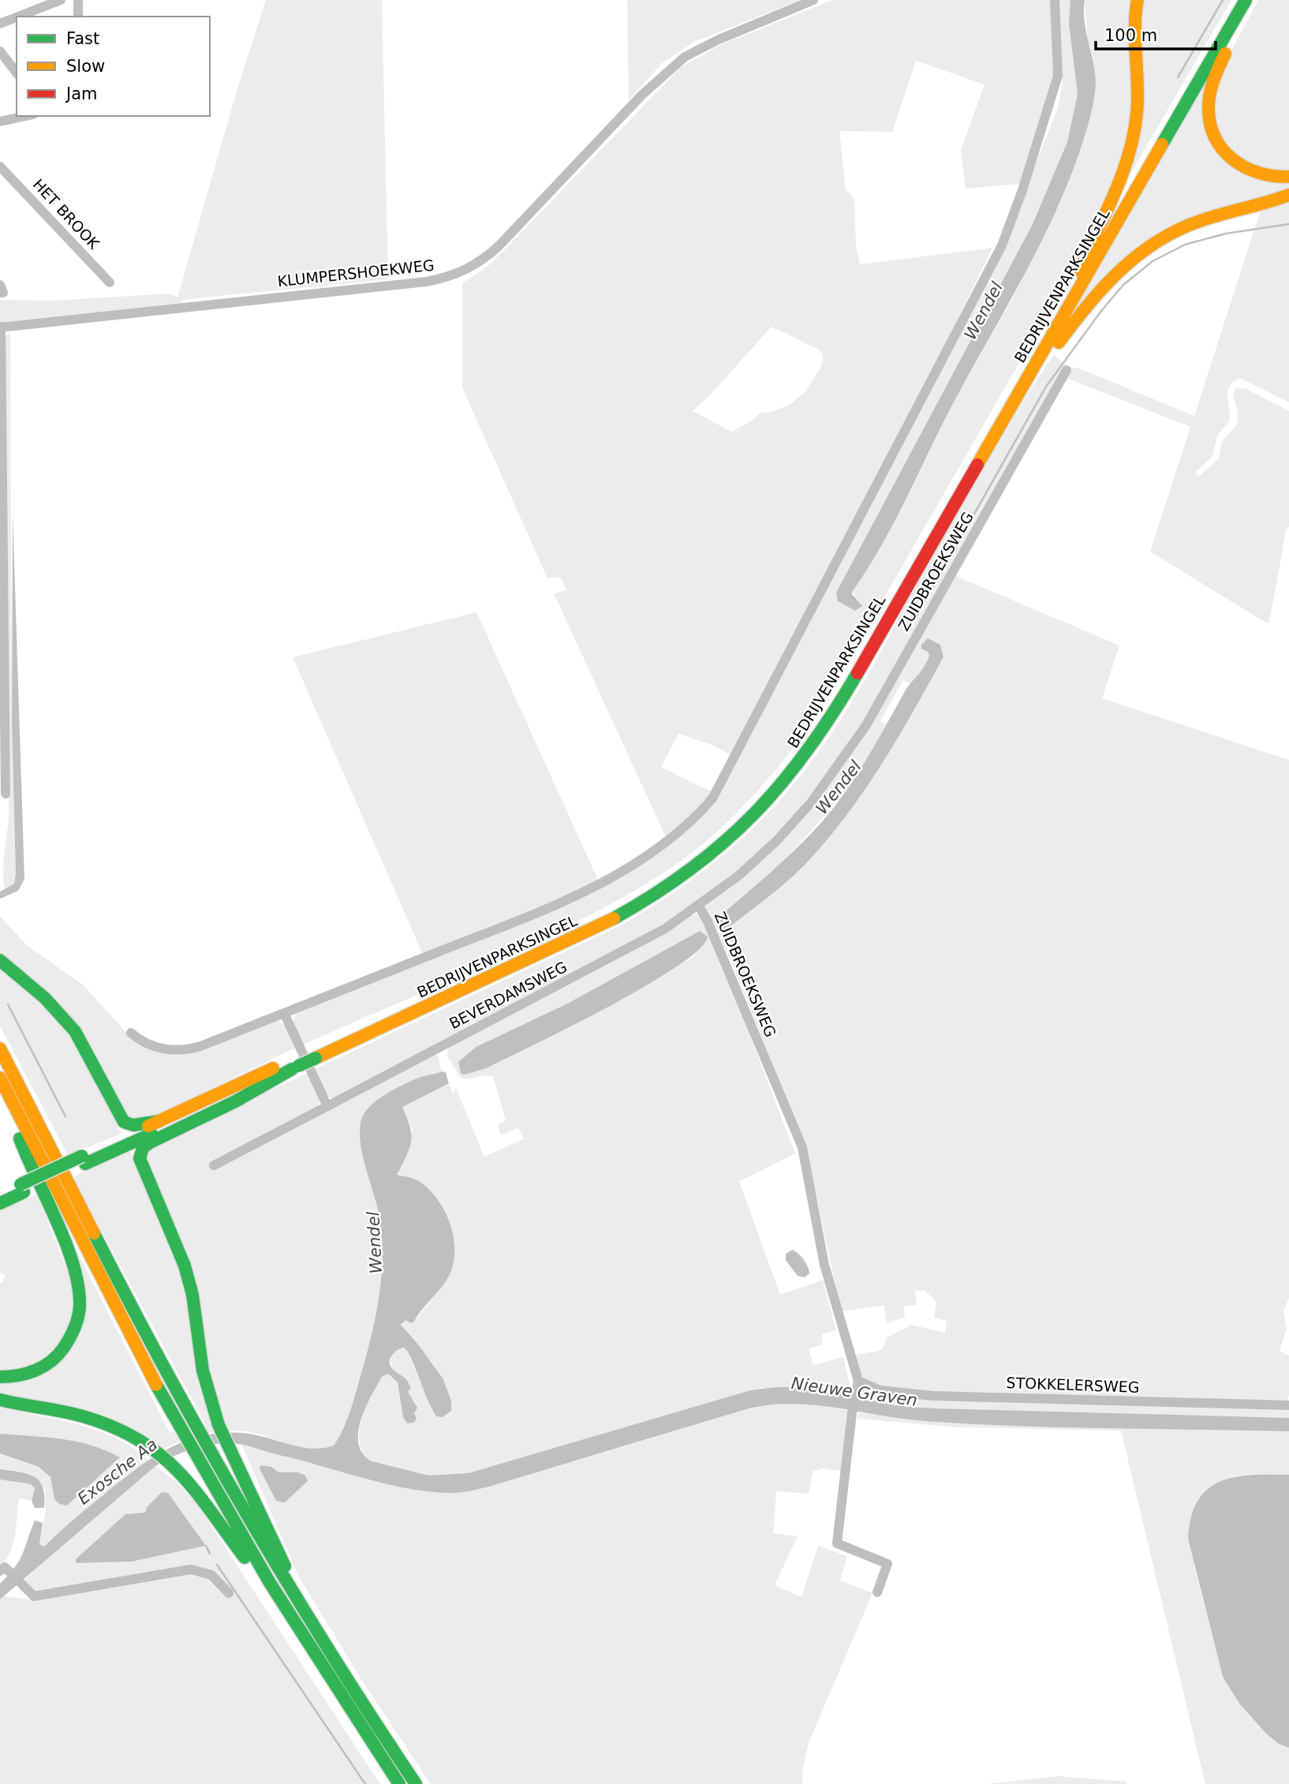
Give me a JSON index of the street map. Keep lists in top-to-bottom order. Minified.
{"streets":{"highway":["BEDRIJVENPARKSINGEL"],"street":["HET BROOK","KLUMPERSHOEKWEG","ZUIDBROEKSWEG","BEVERDAMSWEG","STOKKELERSWEG"]},"crossings":[["ZUIDBROEKSWEG","BEVERDAMSWEG"],["ZUIDBROEKSWEG","STOKKELERSWEG"]],"water":["Wendel","Nieuwe Graven","Exosche Aa"],"legend":["Fast","Slow","Jam"],"scale_bar":"100 m"}
